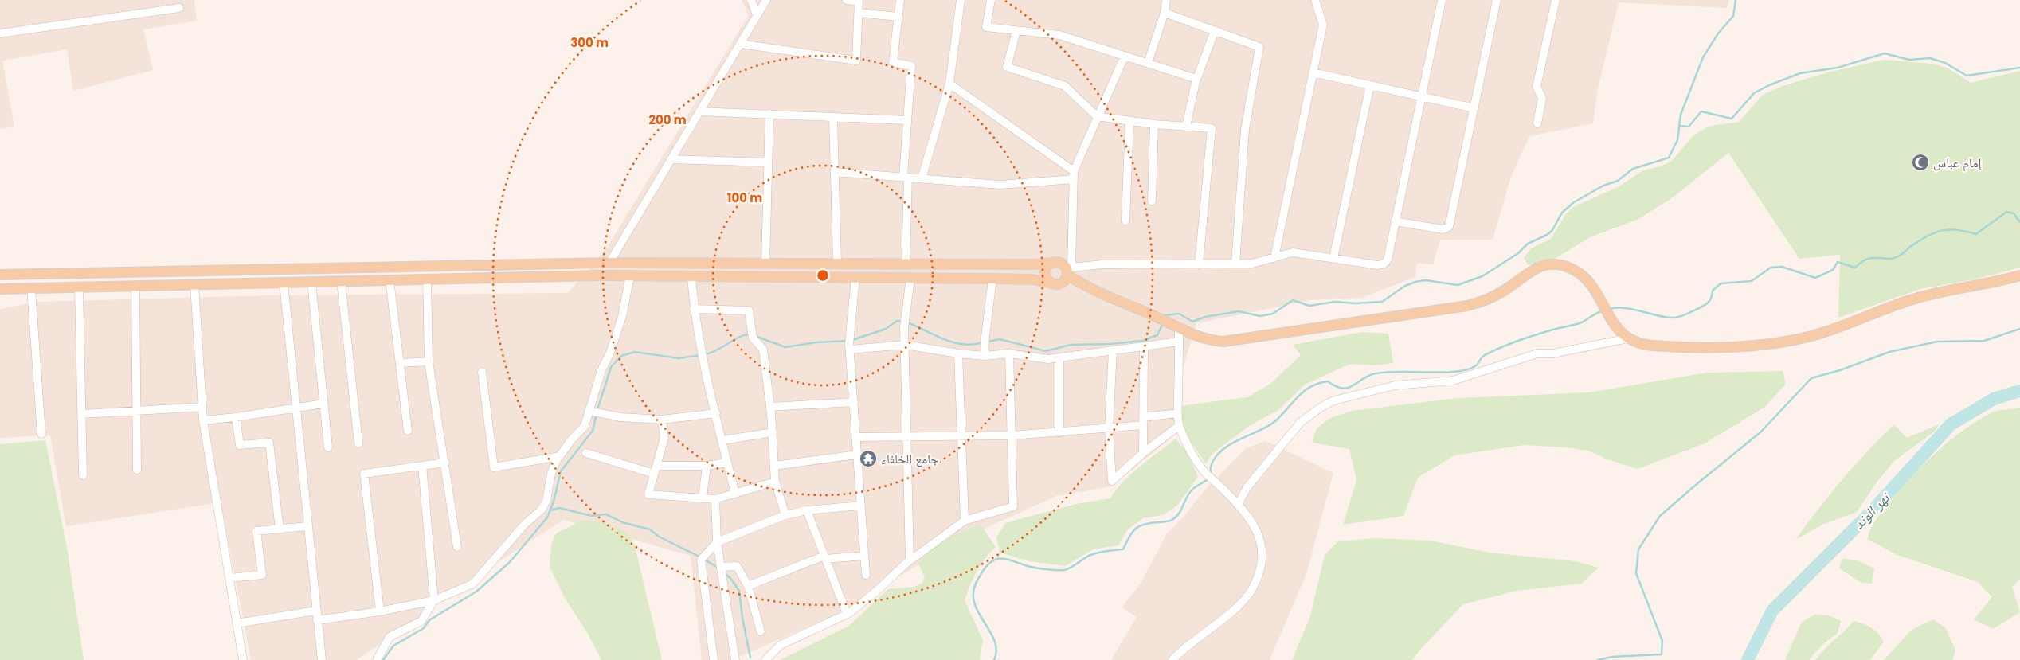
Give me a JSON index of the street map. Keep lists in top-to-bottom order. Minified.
{"water":["نهر الوند"],"places":{"mosque":["إمام عباس"],"temple":["جامع الخلفاء"]},"rings":["300 m","200 m","100 m"]}
